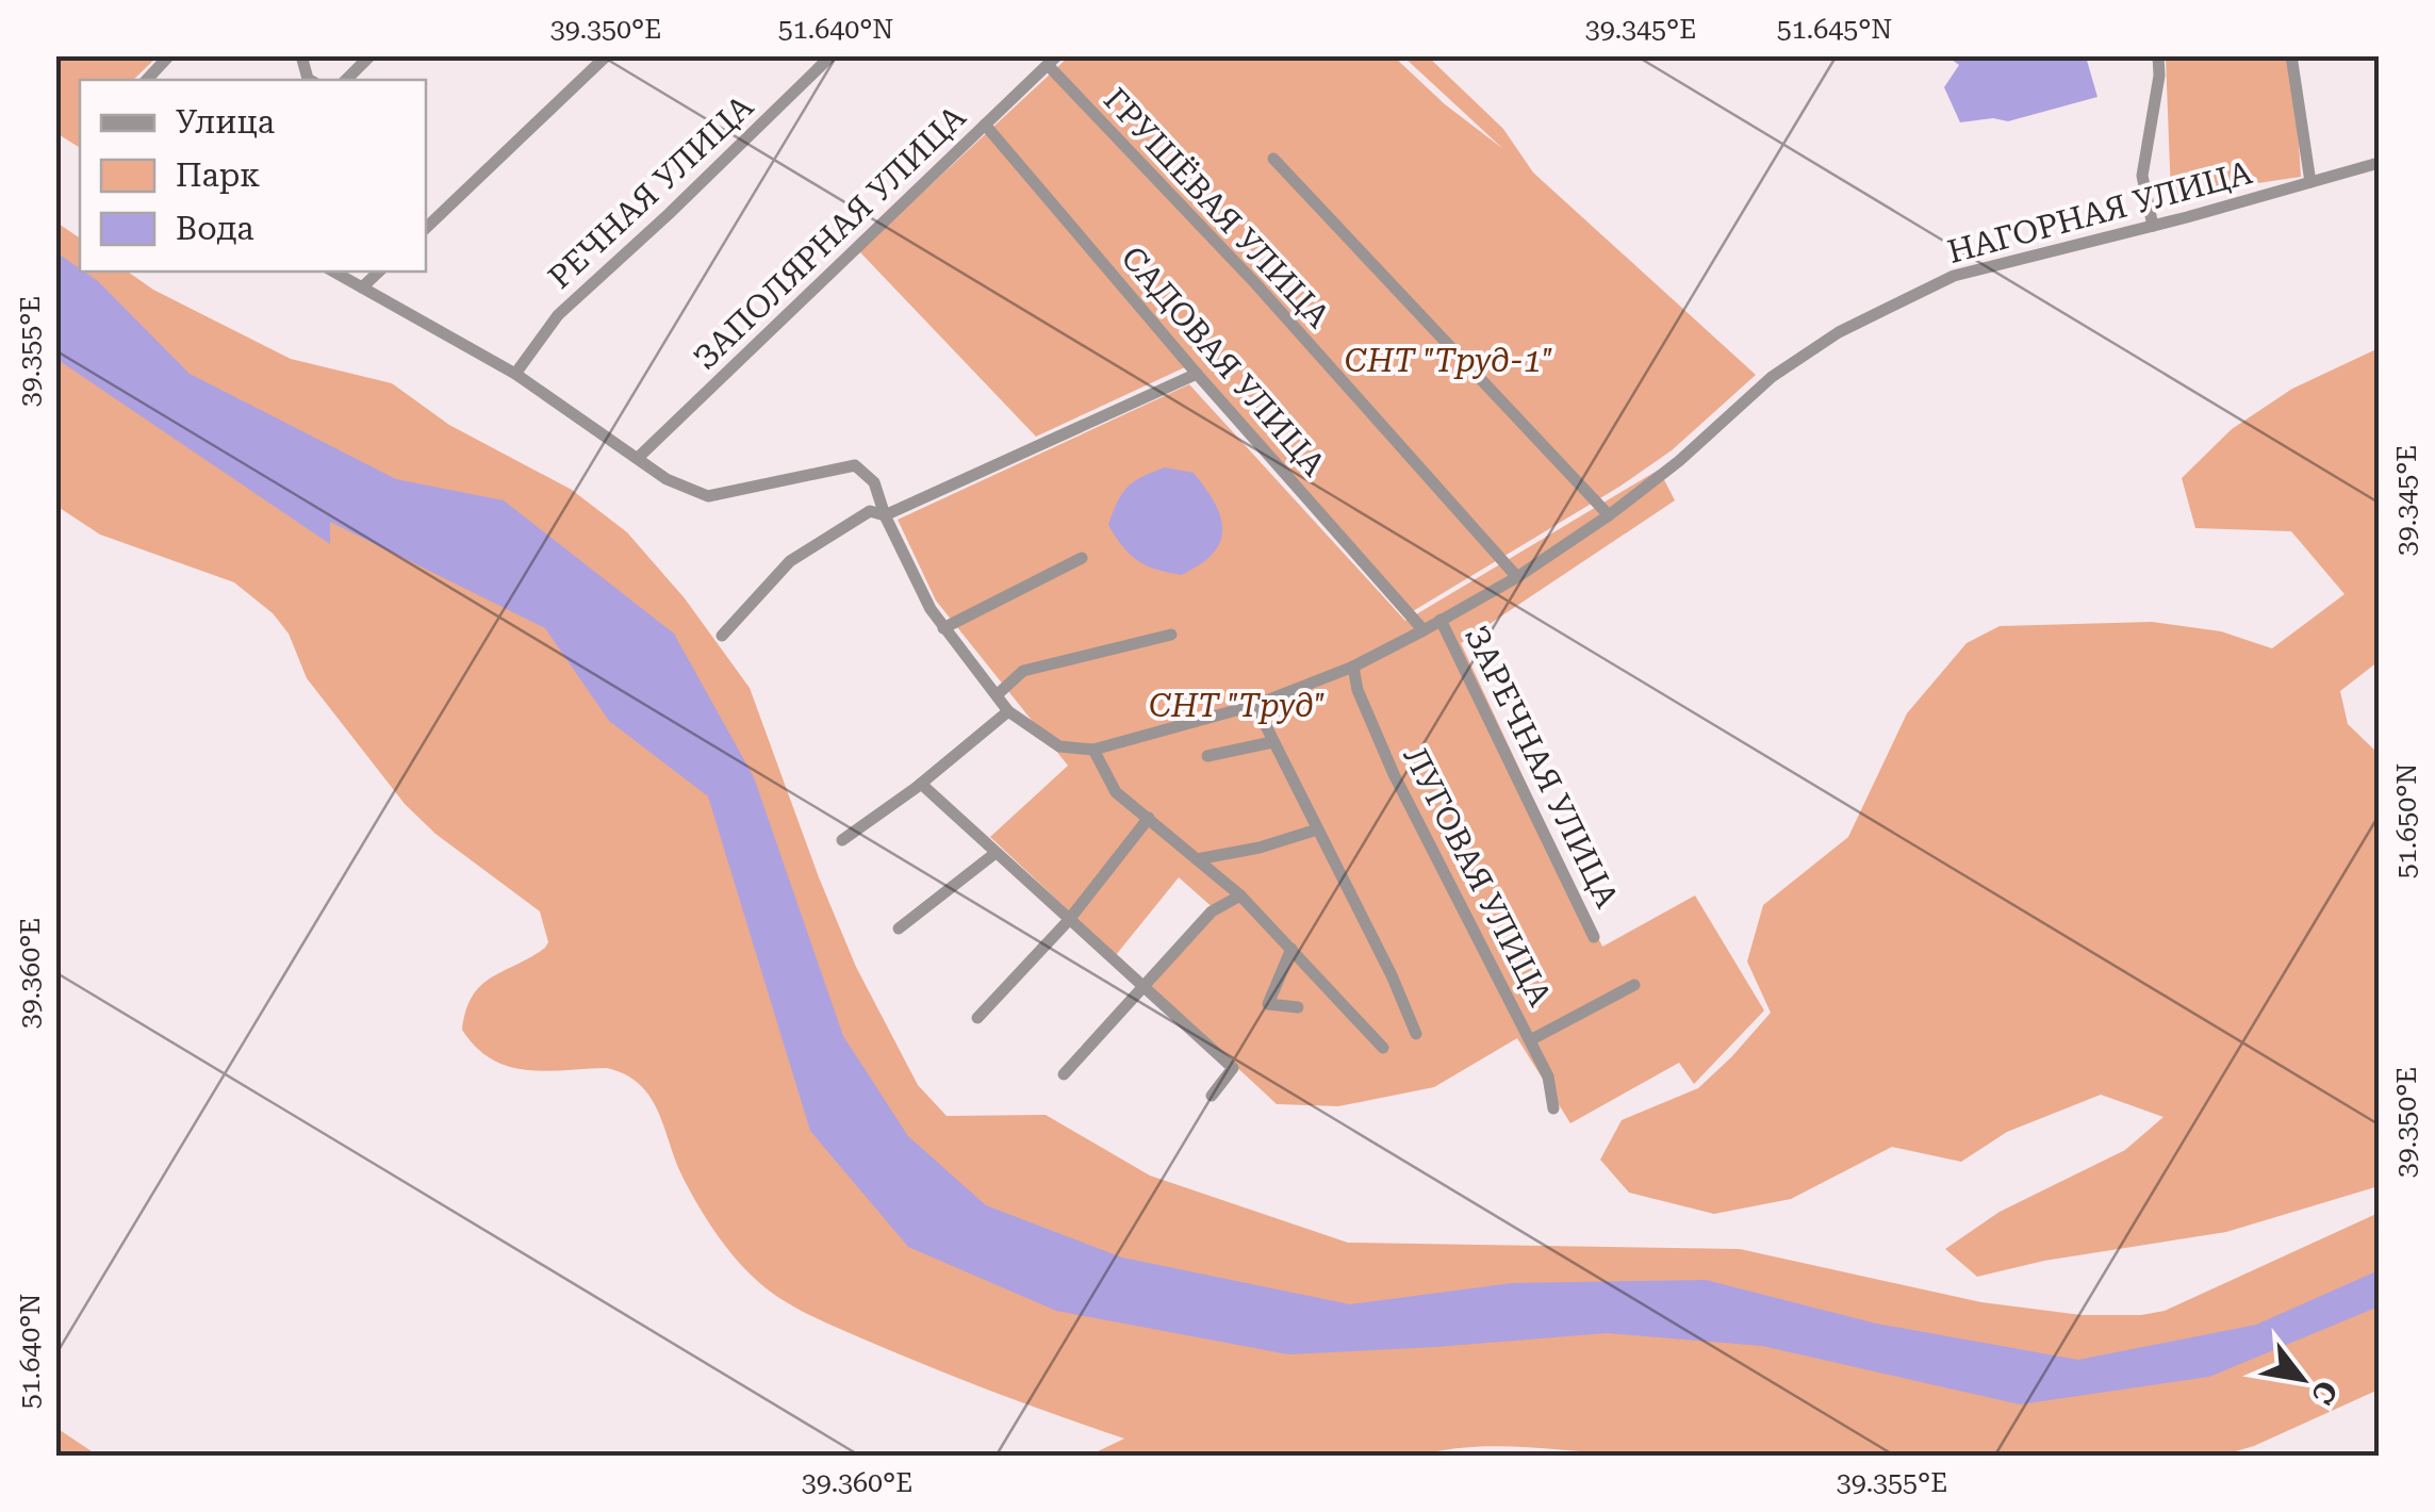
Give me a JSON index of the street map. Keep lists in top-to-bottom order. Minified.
{"streets":{"street":["РЕЧНАЯ УЛИЦА","ГРУШЁВАЯ УЛИЦА","НАГОРНАЯ УЛИЦА","ЗАПОЛЯРНАЯ УЛИЦА","САДОВАЯ УЛИЦА","ЗАРЕЧНАЯ УЛИЦА","ЛУГОВАЯ УЛИЦА"]},"crossings":[["ГРУШЁВАЯ УЛИЦА","НАГОРНАЯ УЛИЦА"],["ГРУШЁВАЯ УЛИЦА","ЗАПОЛЯРНАЯ УЛИЦА"],["НАГОРНАЯ УЛИЦА","САДОВАЯ УЛИЦА"],["НАГОРНАЯ УЛИЦА","ЗАРЕЧНАЯ УЛИЦА"],["НАГОРНАЯ УЛИЦА","ЛУГОВАЯ УЛИЦА"],["ЗАПОЛЯРНАЯ УЛИЦА","САДОВАЯ УЛИЦА"]],"parks":["СНТ \"Труд-1\"","СНТ \"Труд\""],"legend":["Улица","Парк","Вода"],"north":"bottom right","coordinates":["39.350°E","51.640°N","39.345°E","51.645°N","39.355°E","51.650°N","39.360°E"]}
